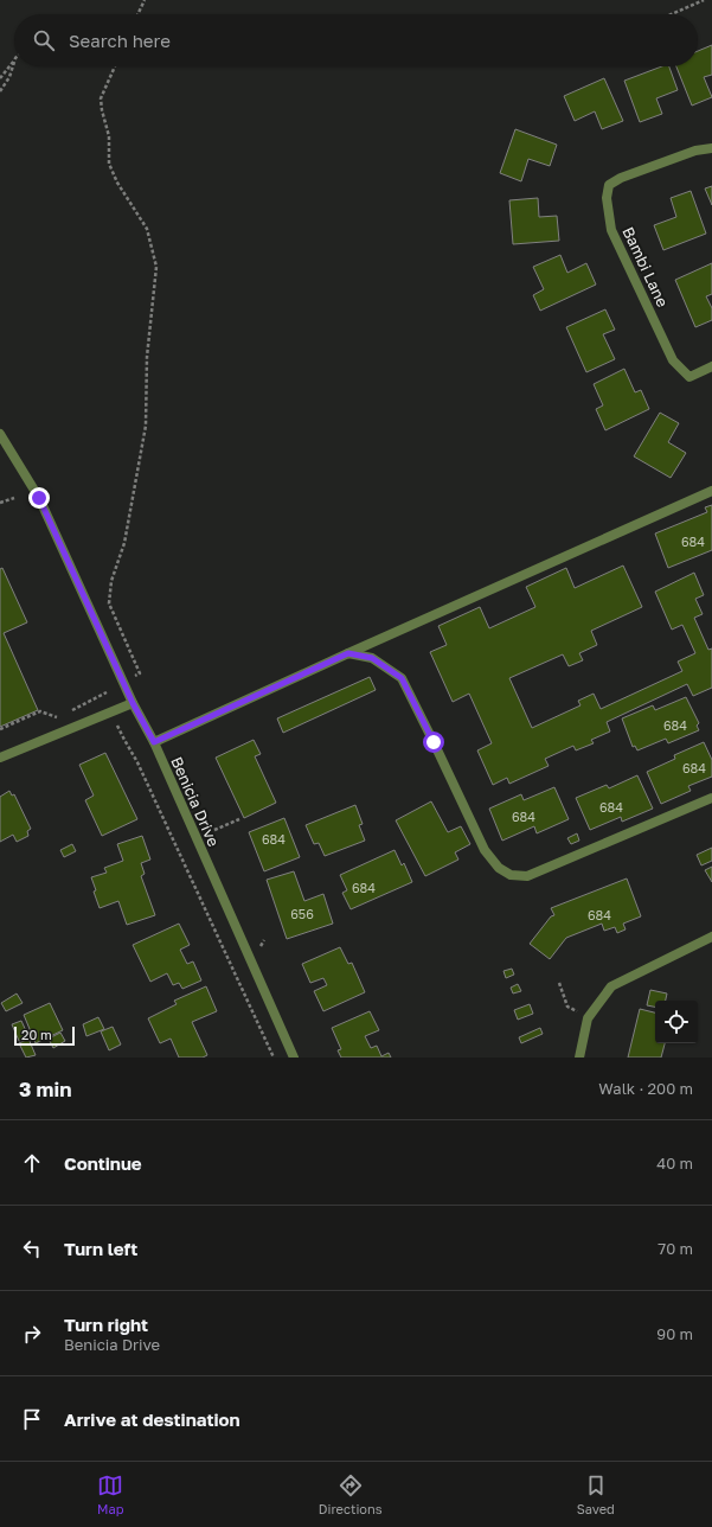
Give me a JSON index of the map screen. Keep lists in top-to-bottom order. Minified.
{"streets":{"street":["Bambi Lane","Benicia Drive"]},"house_numbers":["684","684","684","684","684","684","684","656","684"],"scale_bar":"20 m","page":{"search":"Search here","scale":"20 m","heading":["3 min","Walk · 200 m"],"list":[["Continue","40 m"],["Turn left","70 m"],["Turn right","Benicia Drive","90 m"],"Arrive at destination"],"nav":["Map","Directions","Saved"]}}
